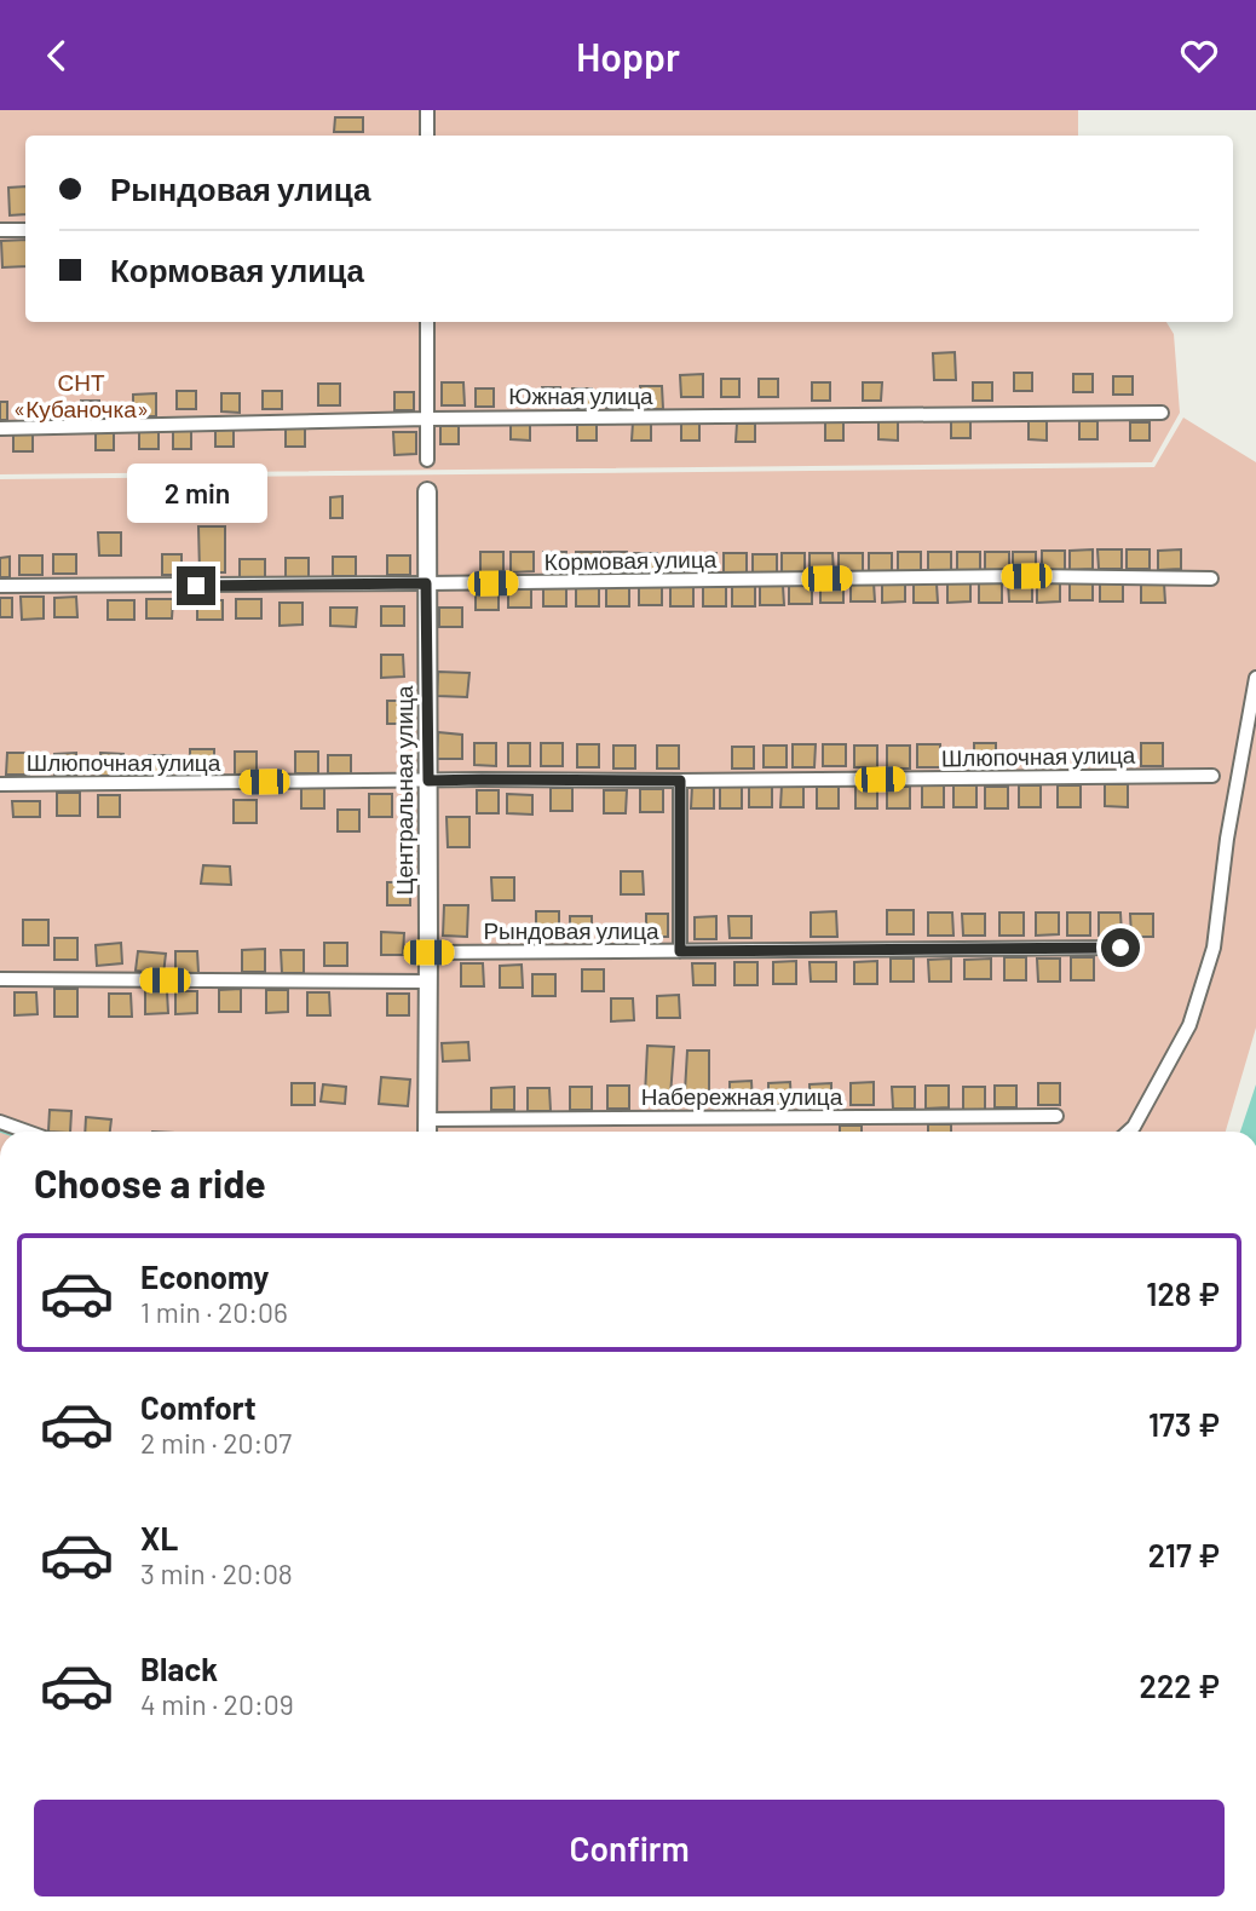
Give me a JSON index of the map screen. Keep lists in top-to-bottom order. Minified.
{"streets":{"street":["Южная улица","Кормовая улица","Шлюпочная улица","Центральная улица","Рындовая улица","Набережная улица"]},"crossings":[["Кормовая улица","Центральная улица"],["Шлюпочная улица","Центральная улица"],["Центральная улица","Рындовая улица"],["Центральная улица","Набережная улица"]],"parks":["СНТ «Кубаночка»"],"page":{"header":"Hoppr","banner":["Рындовая улица","Кормовая улица"],"bubble":"2 min","heading":"Choose a ride","list":[{"name":"Economy","note":"1 min · 20:06","value":"128 ₽"},{"name":"Comfort","note":"2 min · 20:07","value":"173 ₽"},{"name":"XL","note":"3 min · 20:08","value":"217 ₽"},{"name":"Black","note":"4 min · 20:09","value":"222 ₽"}],"buttons":"Confirm"}}
